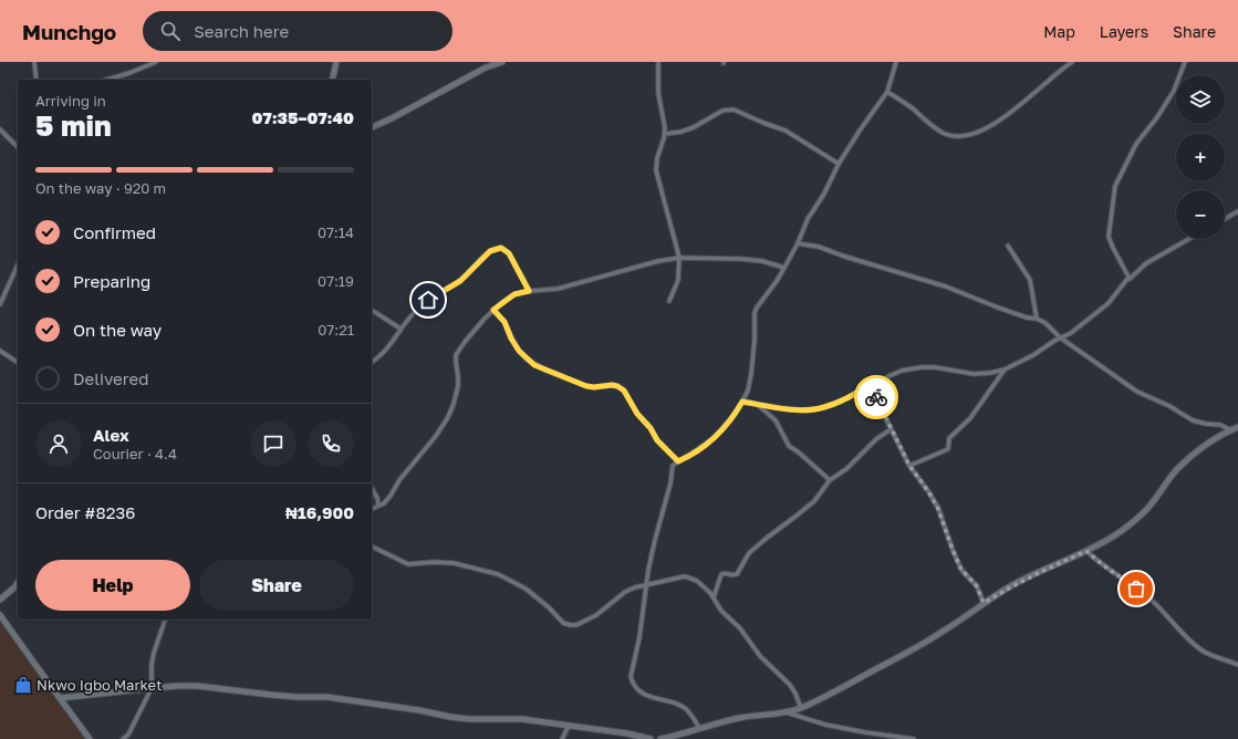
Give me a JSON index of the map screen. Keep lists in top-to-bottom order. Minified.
{"places":{"shop":["Nkwo Igbo Market"]},"page":{"header":"Munchgo","search":"Search here","nav":["Map","Layers","Share"],"map_buttons":["+","−"],"heading":["5 min","Arriving in","07:35–07:40"],"panel":["Alex","Courier · 4.4","Order #8236","₦16,900"],"bar":"On the way · 920 m","list":[["Confirmed","07:14"],["Preparing","07:19"],["On the way","07:21"],"Delivered"],"buttons":["Help","Share"]}}
